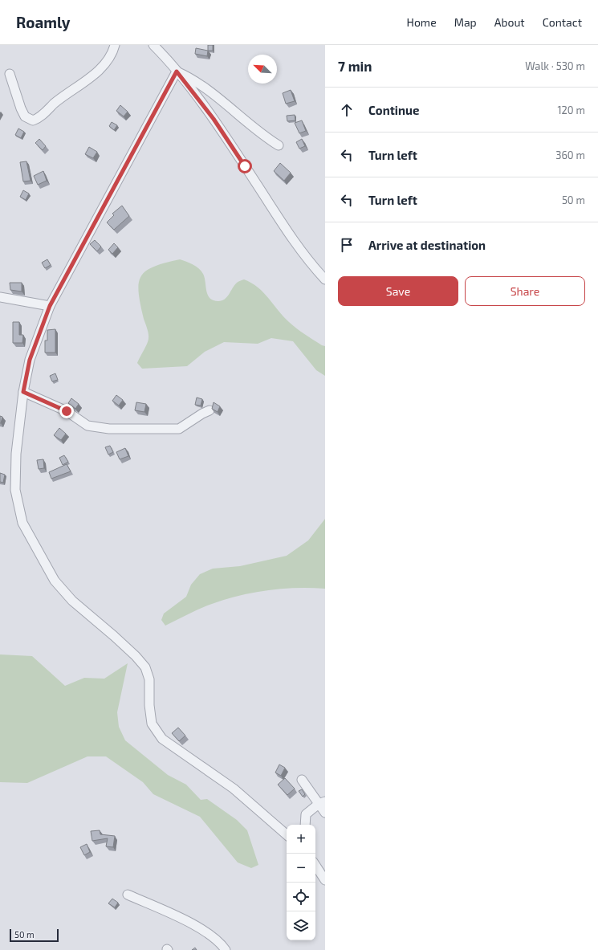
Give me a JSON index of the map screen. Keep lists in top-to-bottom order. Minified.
{"scale_bar":"50 m","north":"top left","page":{"header":"Roamly","nav":["Home","Map","About","Contact"],"heading":["7 min","Walk · 530 m"],"list":[["Continue","120 m"],["Turn left","360 m"],["Turn left","50 m"],"Arrive at destination"],"buttons":["Save","Share"],"map_buttons":["+","−"],"scale":"50 m"}}
